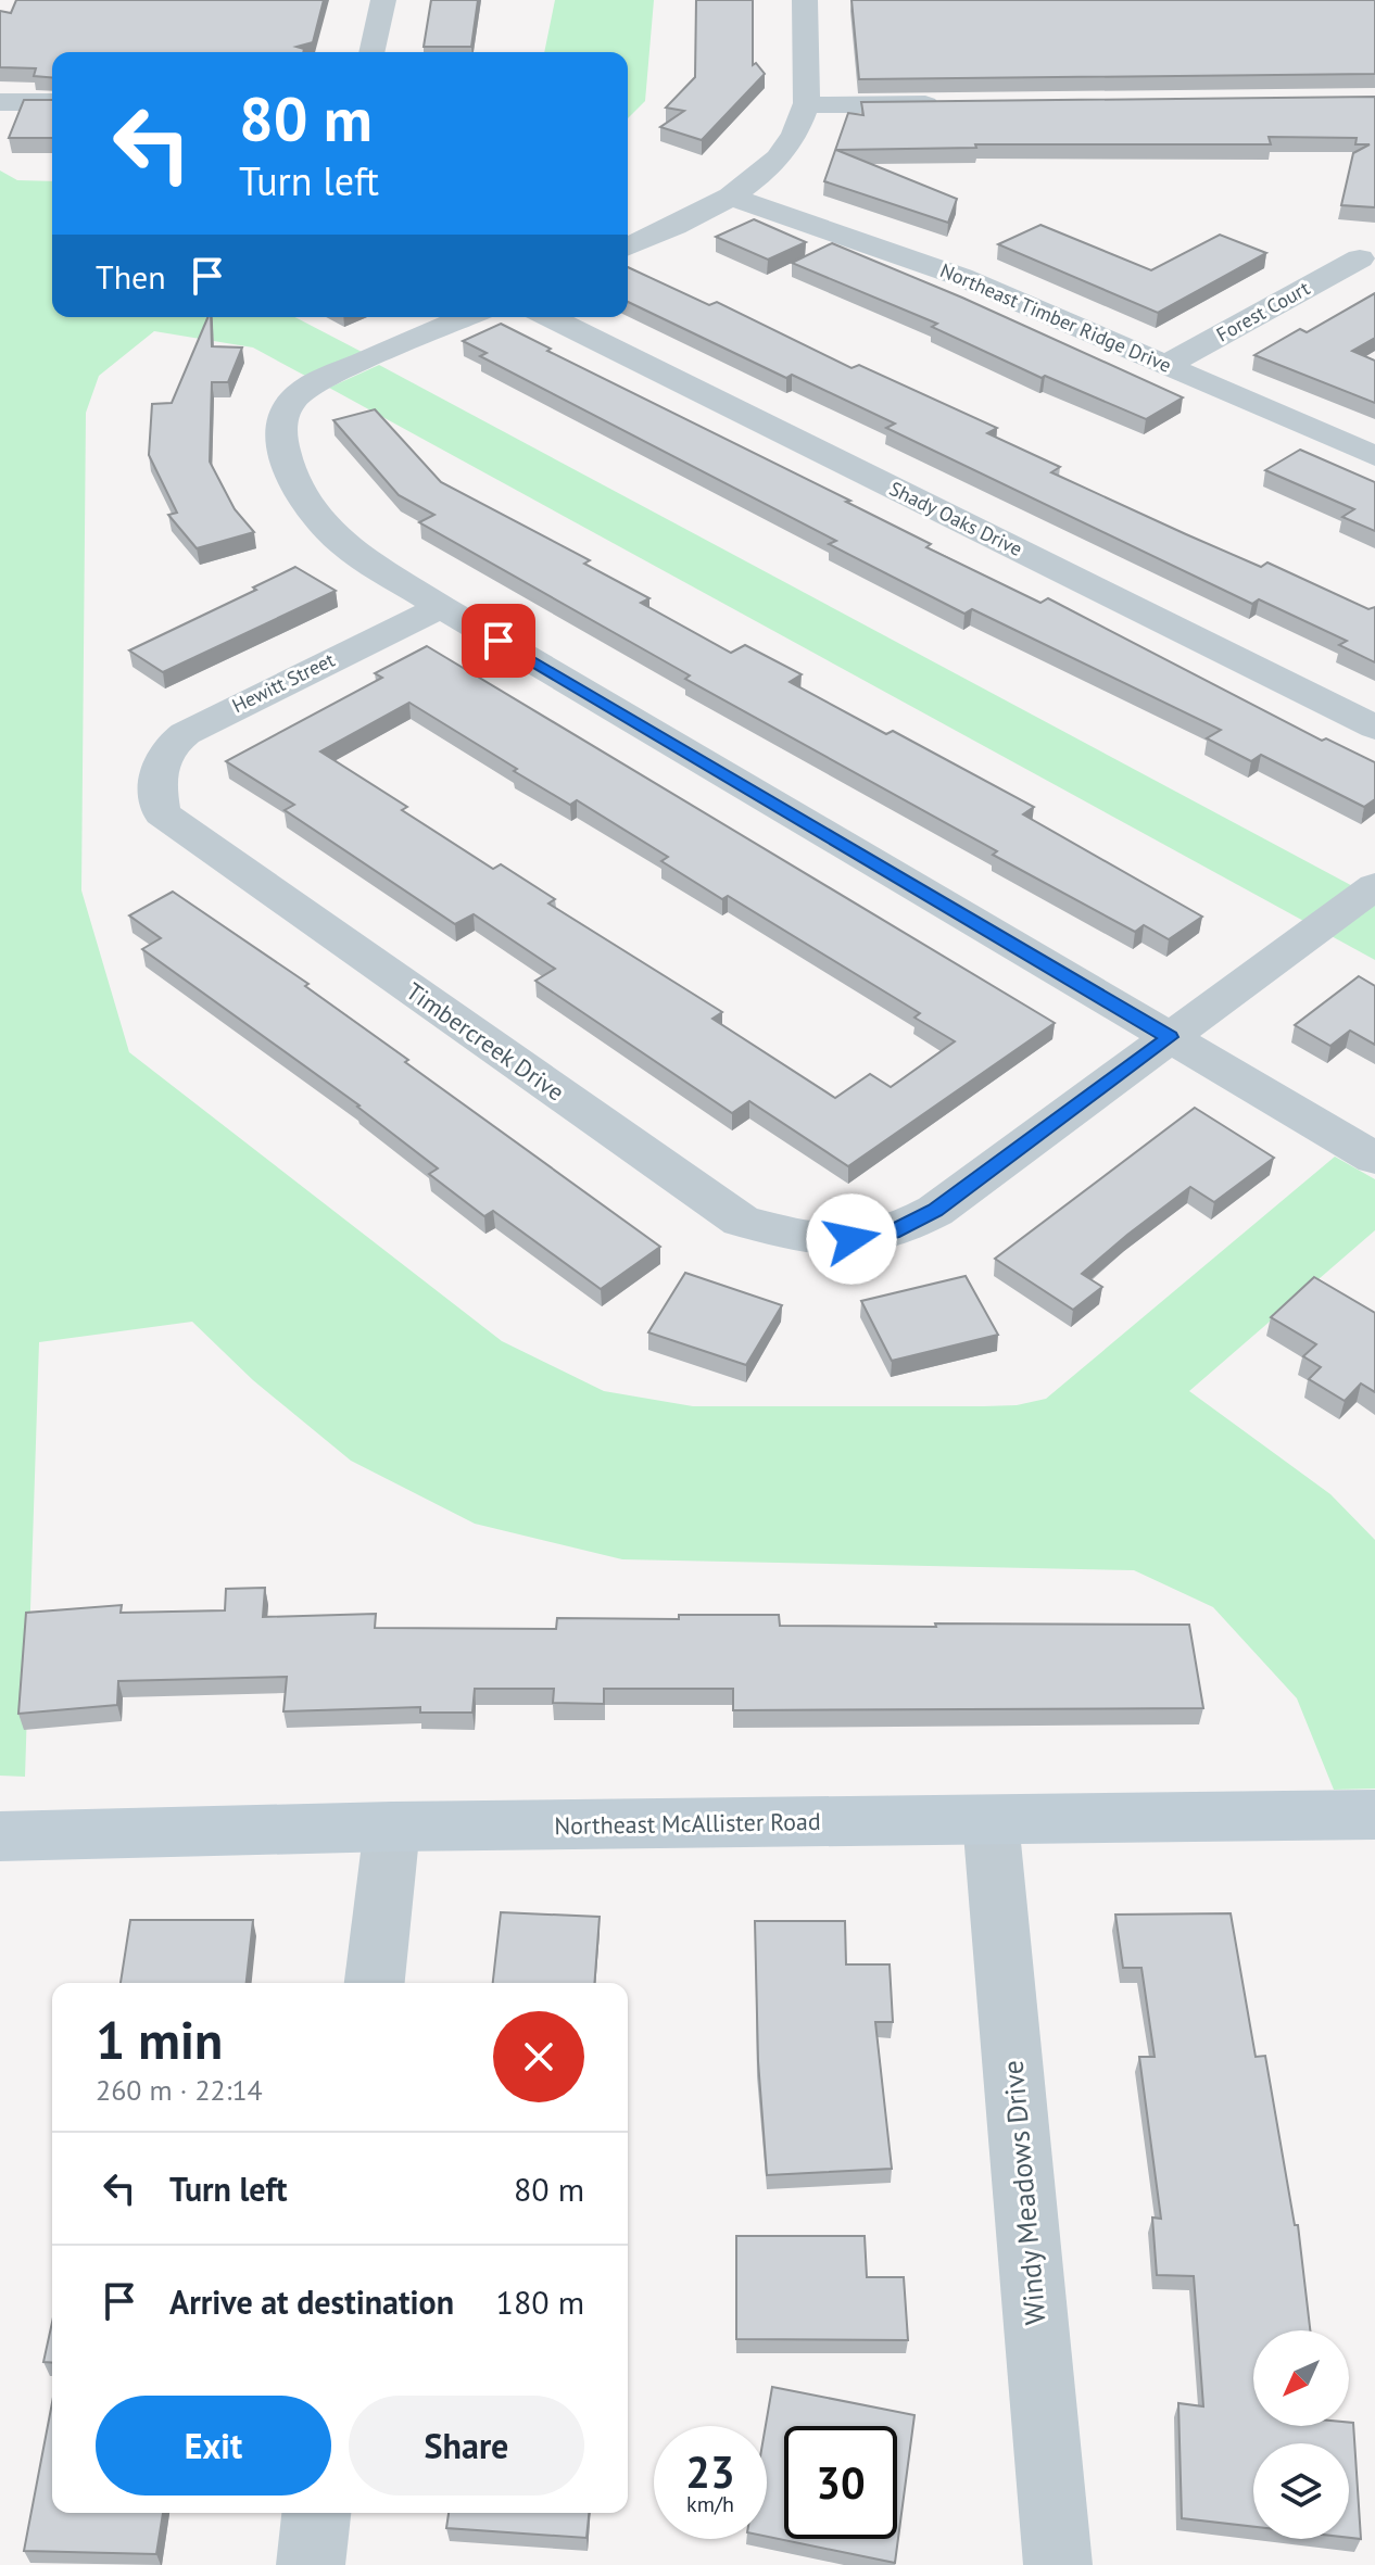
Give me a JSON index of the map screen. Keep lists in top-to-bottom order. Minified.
{"streets":{"street":["Forest Court","Northeast Timber Ridge Drive","Shady Oaks Drive","Hewitt Street","Timbercreek Drive","Northeast McAllister Road","Windy Meadows Drive"]},"crossings":[["Forest Court","Northeast Timber Ridge Drive"],["Hewitt Street","Timbercreek Drive"],["Northeast McAllister Road","Windy Meadows Drive"]],"north":"bottom left","page":{"turn":["80 m","Turn left"],"then":"Then","heading":["1 min","260 m · 22:14"],"list":[{"name":"Turn left","value":"80 m"},{"name":"Arrive at destination","value":"180 m"}],"buttons":["Exit","Share"],"speed":"23 km/h","limit":"30"}}
